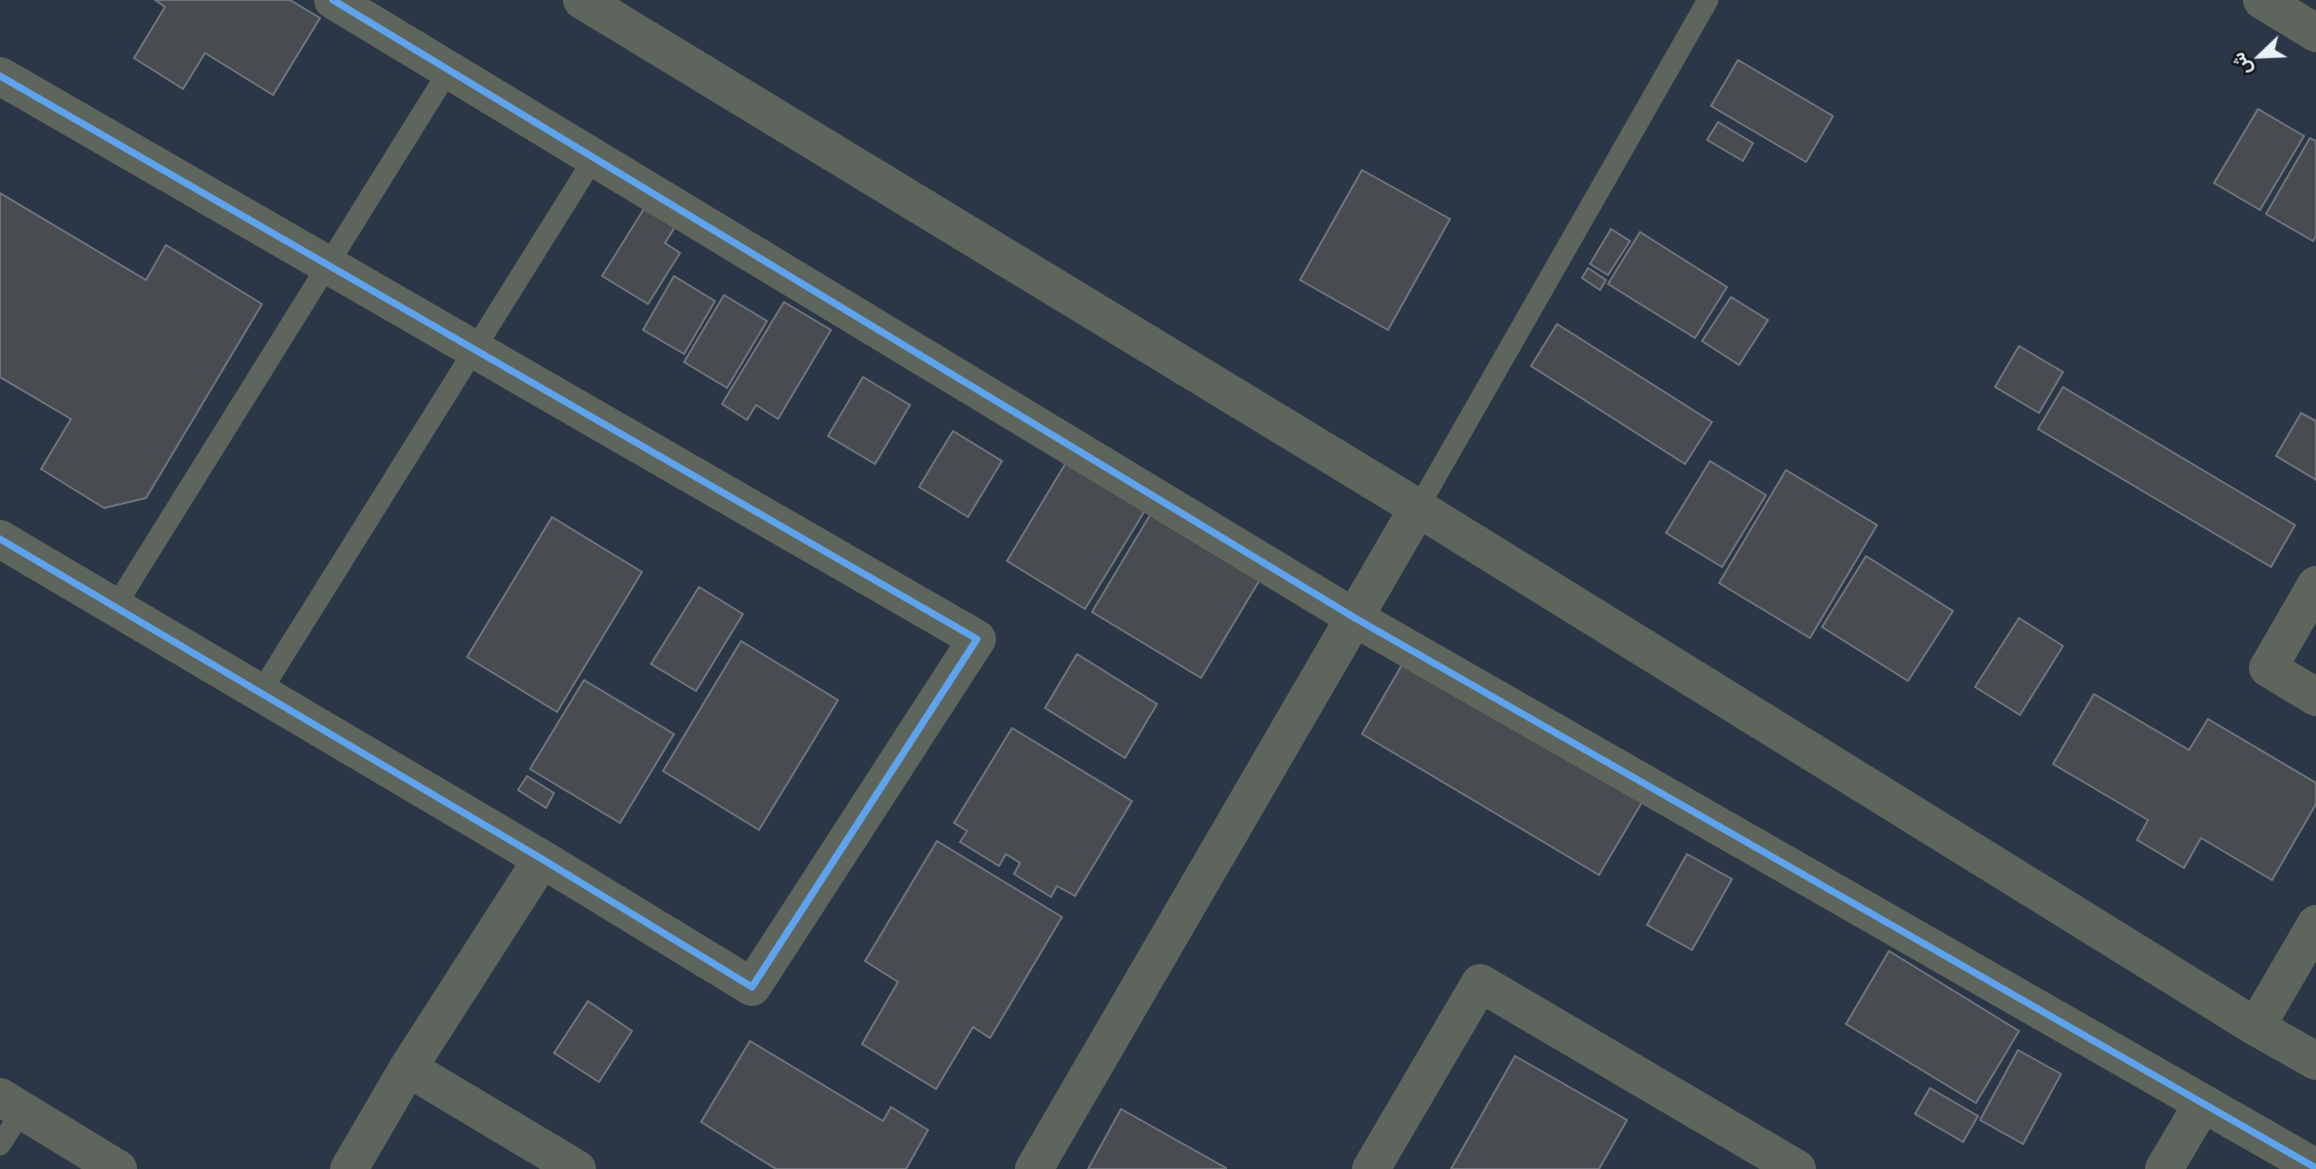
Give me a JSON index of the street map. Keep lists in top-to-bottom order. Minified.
{"north":"bottom left"}
